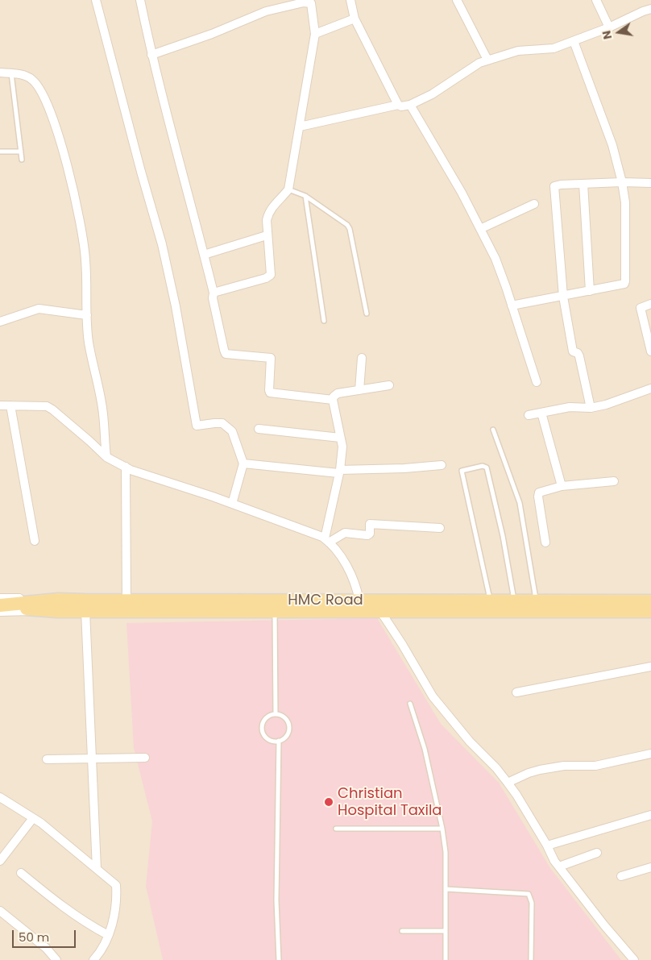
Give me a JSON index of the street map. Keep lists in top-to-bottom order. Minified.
{"streets":{"main road":["HMC Road"]},"places":["Christian Hospital Taxila"],"scale_bar":"50 m","north":"left"}
